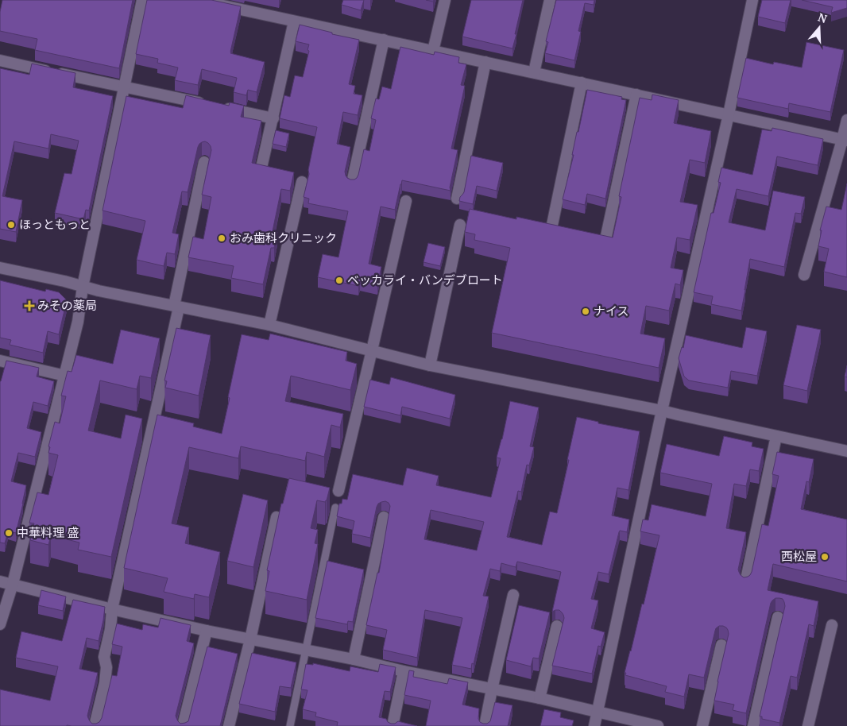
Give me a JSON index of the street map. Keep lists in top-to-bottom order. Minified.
{"places":{"other":["ほっともっと","おみ歯科クリニック","ベッカライ・バンデブロート","ナイス","中華料理 盛","西松屋"],"health":["みその薬局"]},"north":"top"}
